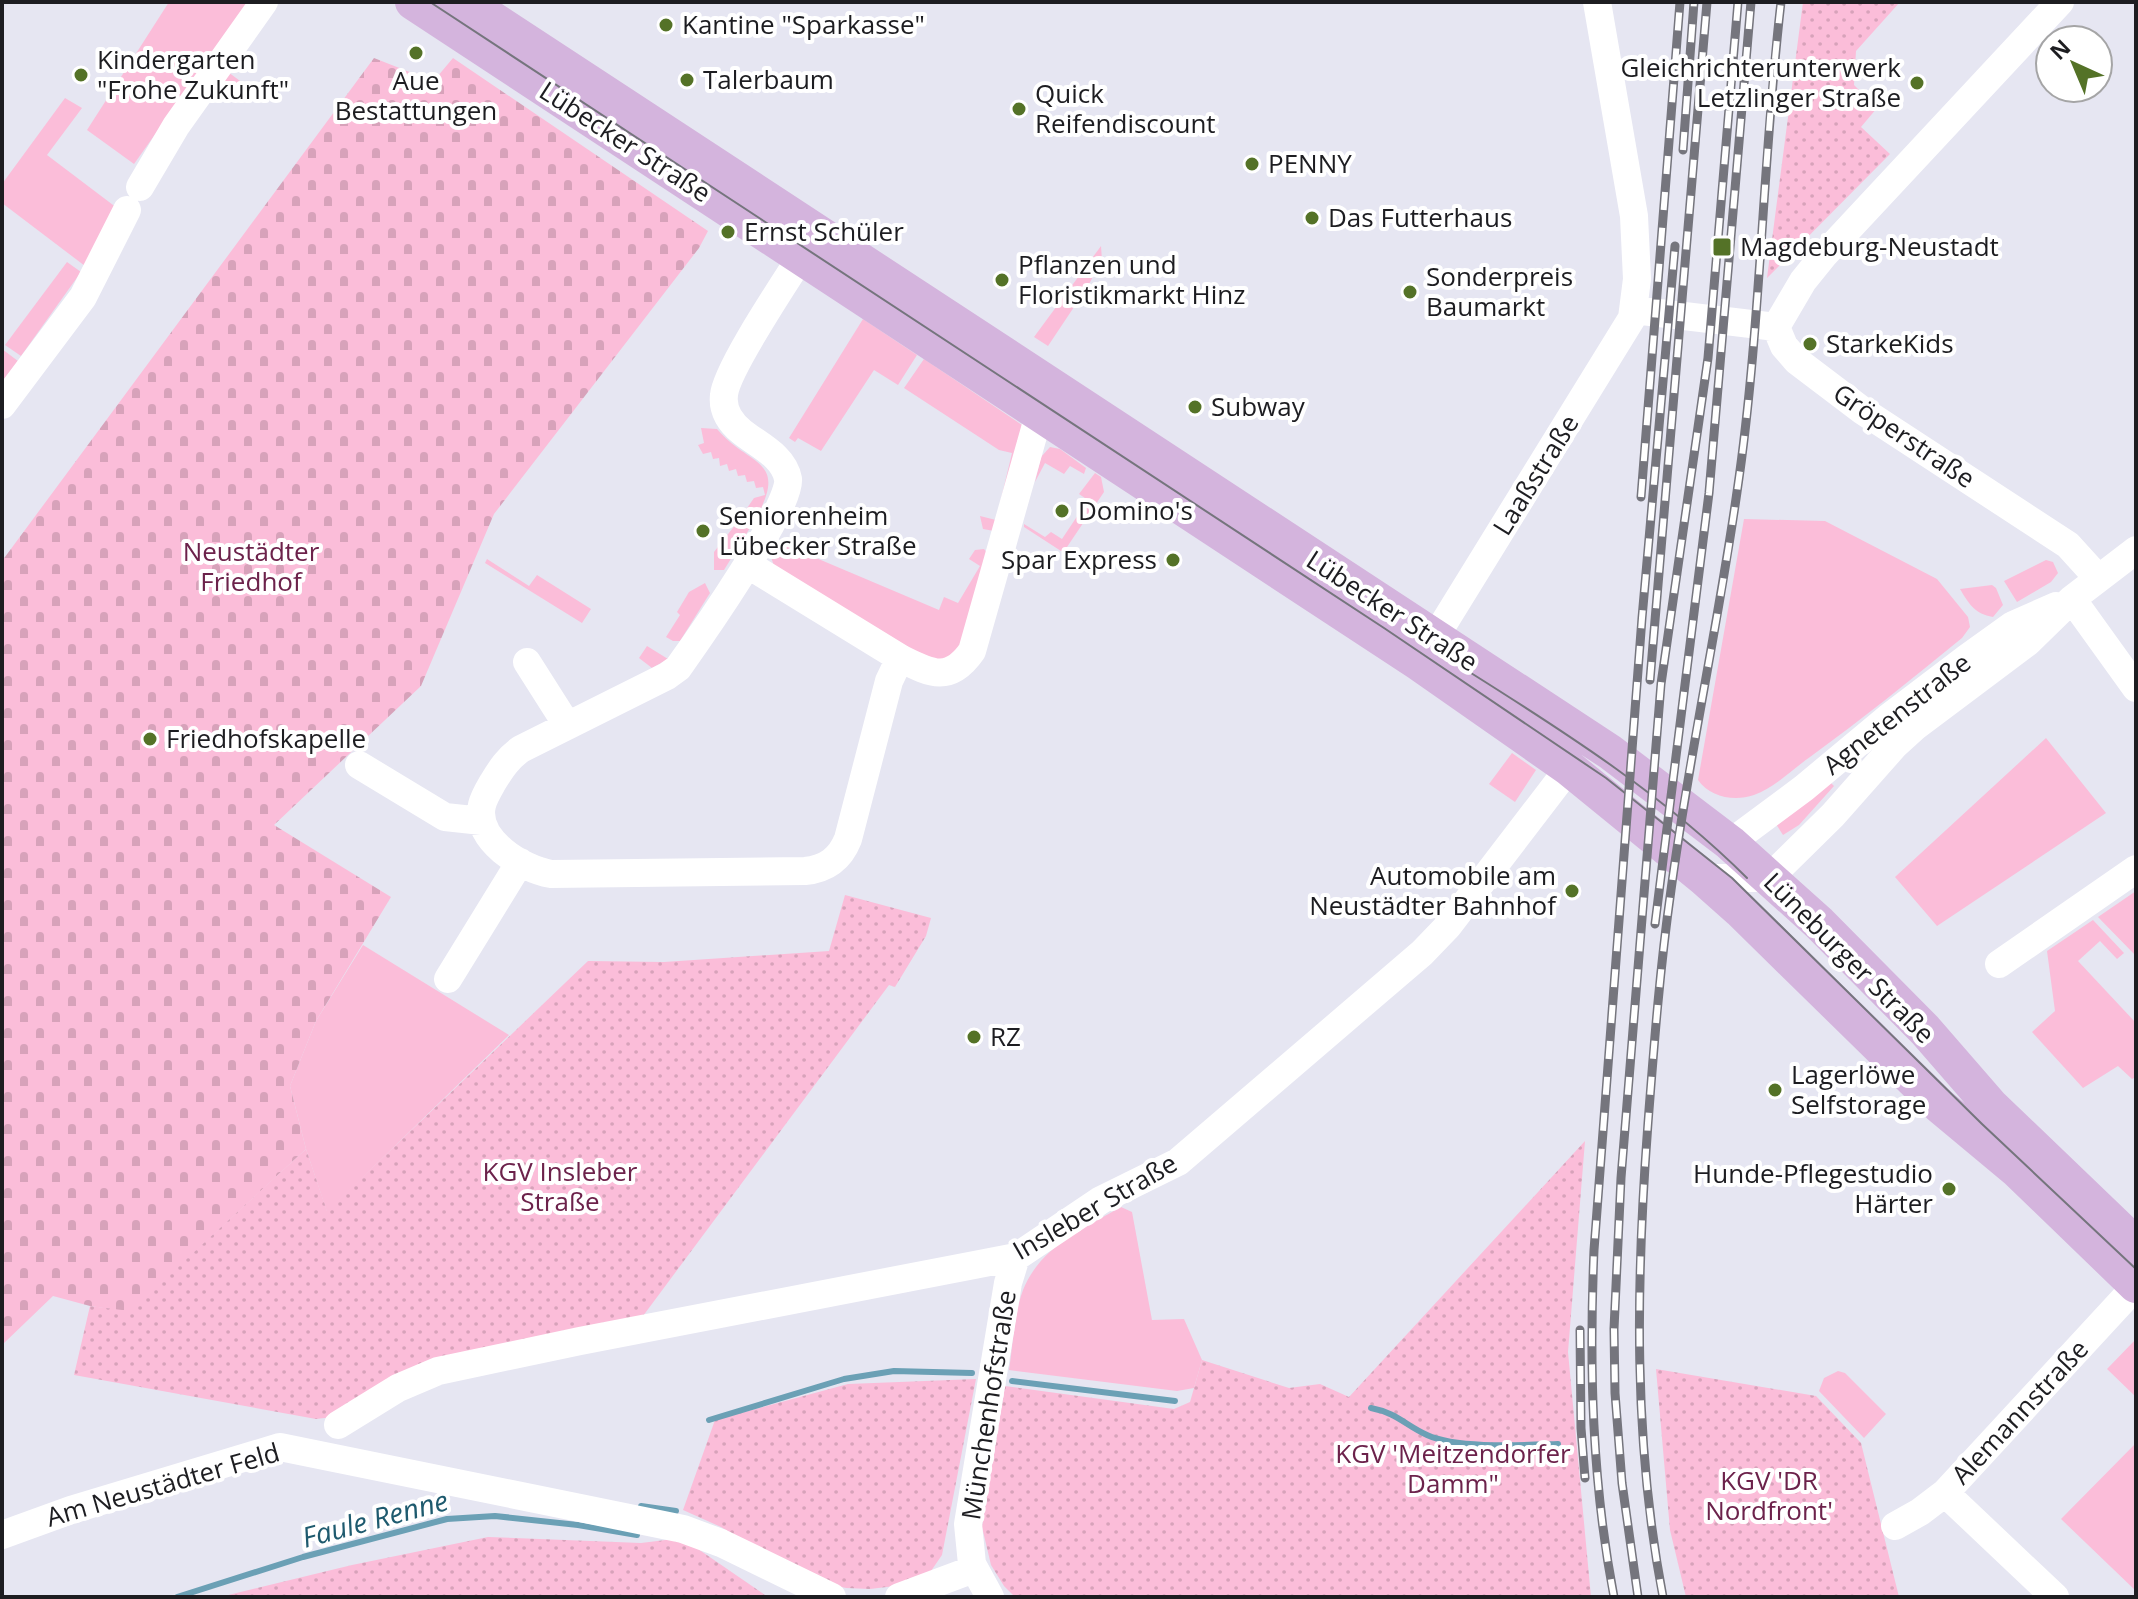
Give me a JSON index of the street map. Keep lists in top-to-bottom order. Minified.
{"streets":{"main road":["Lübecker Straße","Lüneburger Straße"],"street":["Gröperstraße","Laaßstraße","Agnetenstraße","Insleber Straße","Münchenhofstraße","Alemannstraße","Am Neustädter Feld"]},"crossings":[["Lübecker Straße","Laaßstraße"],["Lübecker Straße","Agnetenstraße"],["Lübecker Straße","Lüneburger Straße"],["Lübecker Straße","Insleber Straße"],["Gröperstraße","Agnetenstraße"],["Agnetenstraße","Lüneburger Straße"],["Lüneburger Straße","Alemannstraße"],["Insleber Straße","Münchenhofstraße"]],"water":["Faule Renne"],"parks":["Neustädter Friedhof","KGV Insleber Straße","KGV 'Meitzendorfer Damm\"","KGV 'DR Nordfront'"],"places":{"other":["Kantine \"Sparkasse\"","Aue Bestattungen","Kindergarten \"Frohe Zukunft\"","Talerbaum","Gleichrichterunterwerk Letzlinger Straße","Quick Reifendiscount","PENNY","Das Futterhaus","Ernst Schüler","Pflanzen und Floristikmarkt Hinz","Sonderpreis Baumarkt","StarkeKids","Subway","Domino's","Seniorenheim Lübecker Straße","Spar Express","Friedhofskapelle","Automobile am Neustädter Bahnhof","RZ","Lagerlöwe Selfstorage","Hunde-Pflegestudio Härter"],"transit":["Magdeburg-Neustadt"]},"north":"top left"}
